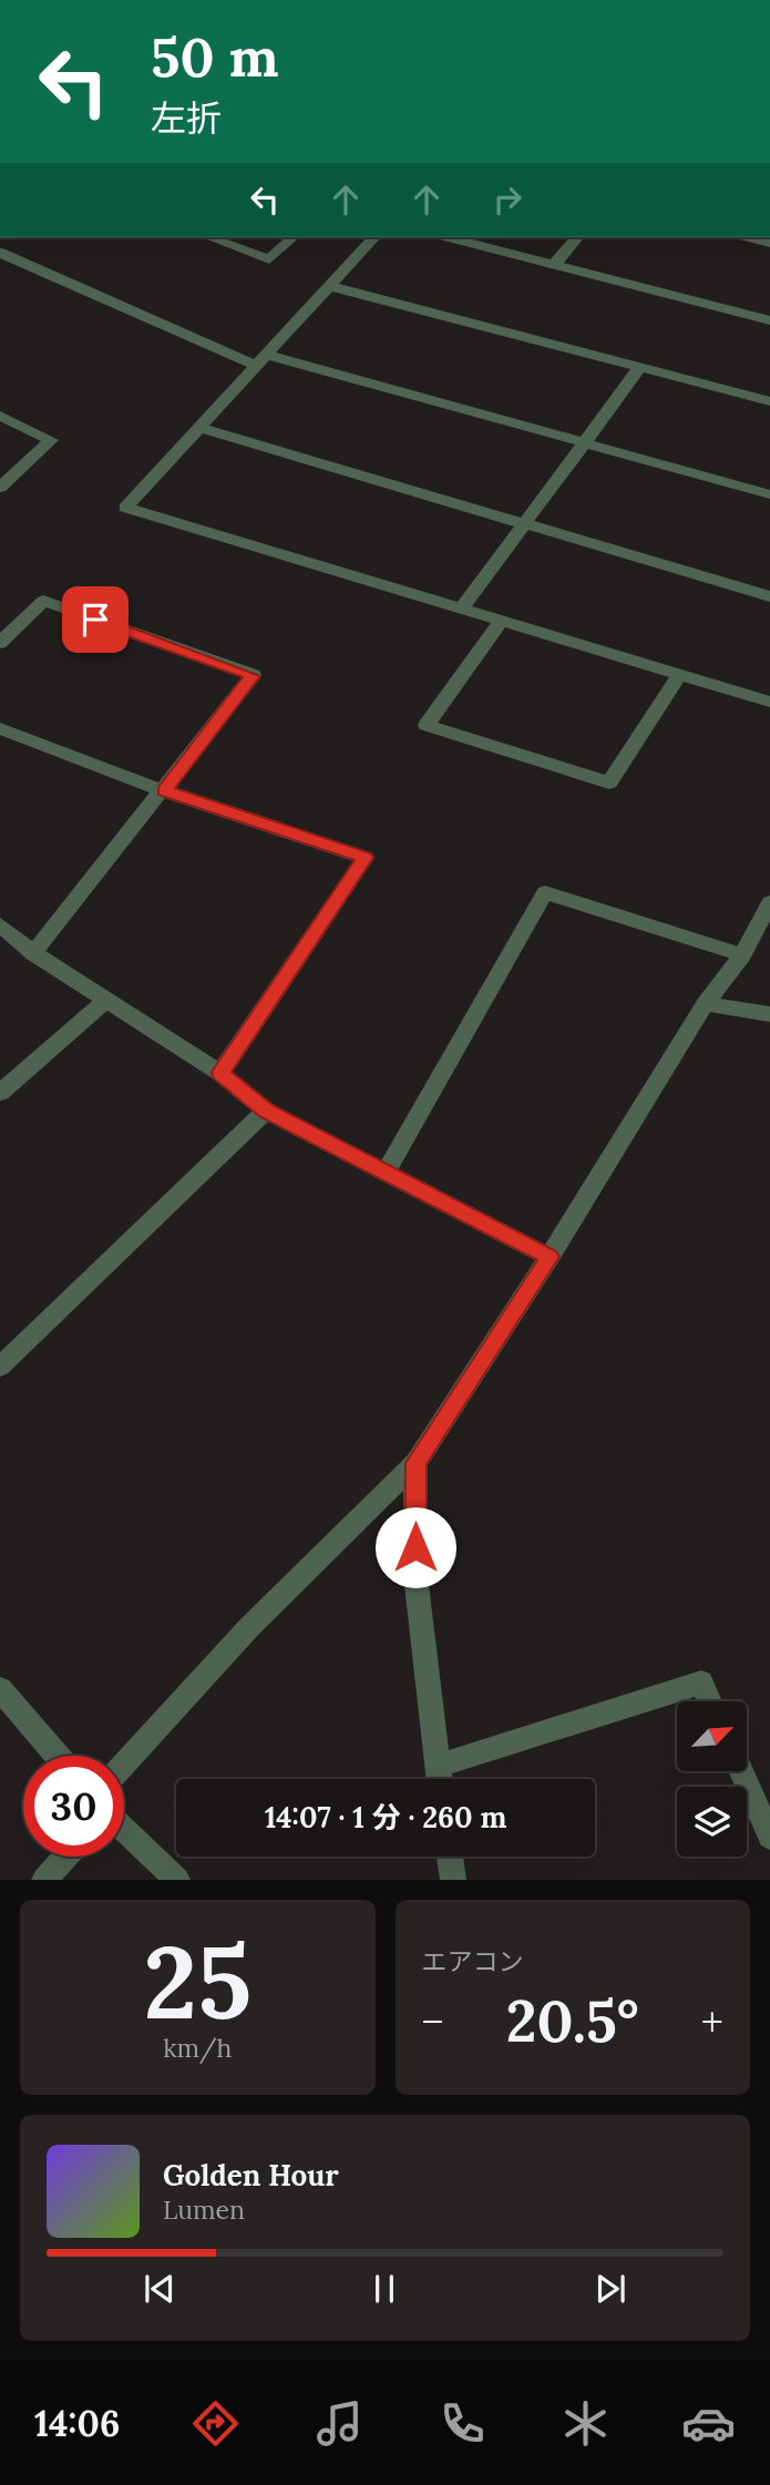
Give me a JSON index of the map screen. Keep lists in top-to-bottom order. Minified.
{"north":"top right","page":{"turn":["50 m","左折"],"limit":"30","trip":"14:07 · 1 分 · 260 m","tile":[["25","km/h"],"エアコン"],"heat":["−","20.5°","+"],"song":["Golden Hour","Lumen"],"tabs":"14:06"}}
